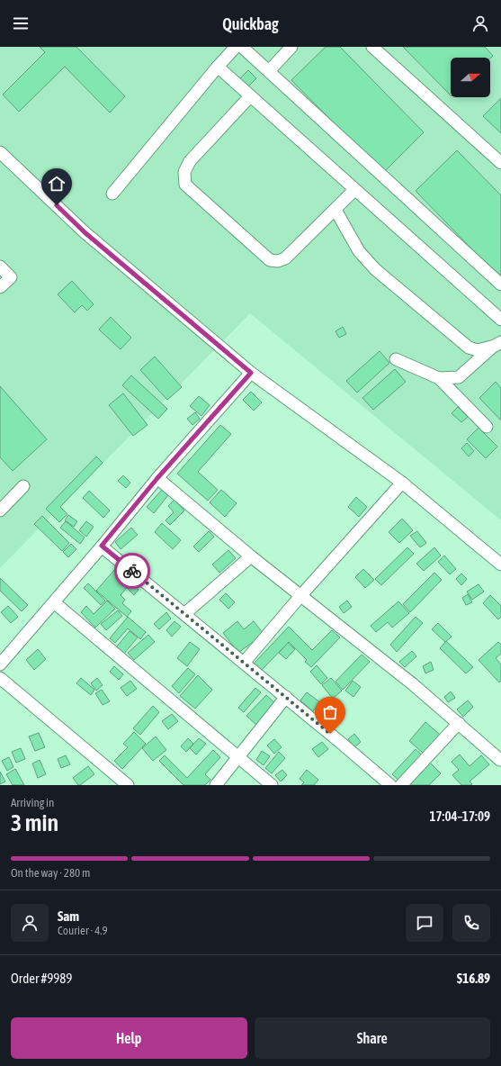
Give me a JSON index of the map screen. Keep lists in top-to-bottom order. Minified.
{"north":"right","page":{"header":"Quickbag","heading":["3 min","Arriving in","17:04–17:09"],"panel":["Sam","Courier · 4.9","Order #9989","$16.89"],"bar":"On the way · 280 m","buttons":["Help","Share"]}}
